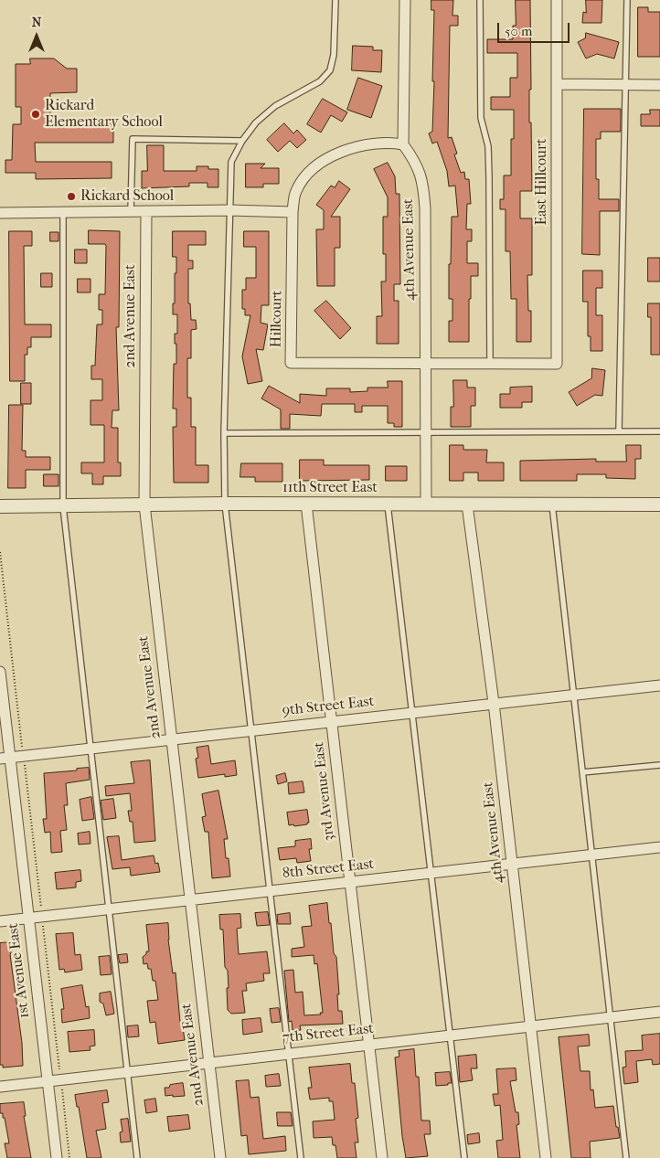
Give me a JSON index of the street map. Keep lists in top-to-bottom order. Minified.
{"streets":{"street":["East Hillcourt","4th Avenue East","2nd Avenue East","Hillcourt","11th Street East","9th Street East","3rd Avenue East","8th Street East","1st Avenue East","7th Street East"]},"crossings":[["East Hillcourt","Hillcourt"],["4th Avenue East","Hillcourt"],["4th Avenue East","11th Street East"],["4th Avenue East","9th Street East"],["4th Avenue East","8th Street East"],["4th Avenue East","7th Street East"],["2nd Avenue East","11th Street East"],["2nd Avenue East","9th Street East"],["2nd Avenue East","8th Street East"],["2nd Avenue East","7th Street East"],["11th Street East","3rd Avenue East"],["9th Street East","3rd Avenue East"],["9th Street East","1st Avenue East"],["3rd Avenue East","8th Street East"],["3rd Avenue East","7th Street East"],["8th Street East","1st Avenue East"],["1st Avenue East","7th Street East"]],"places":["Rickard Elementary School","Rickard School"],"scale_bar":"50 m","north":"top"}
